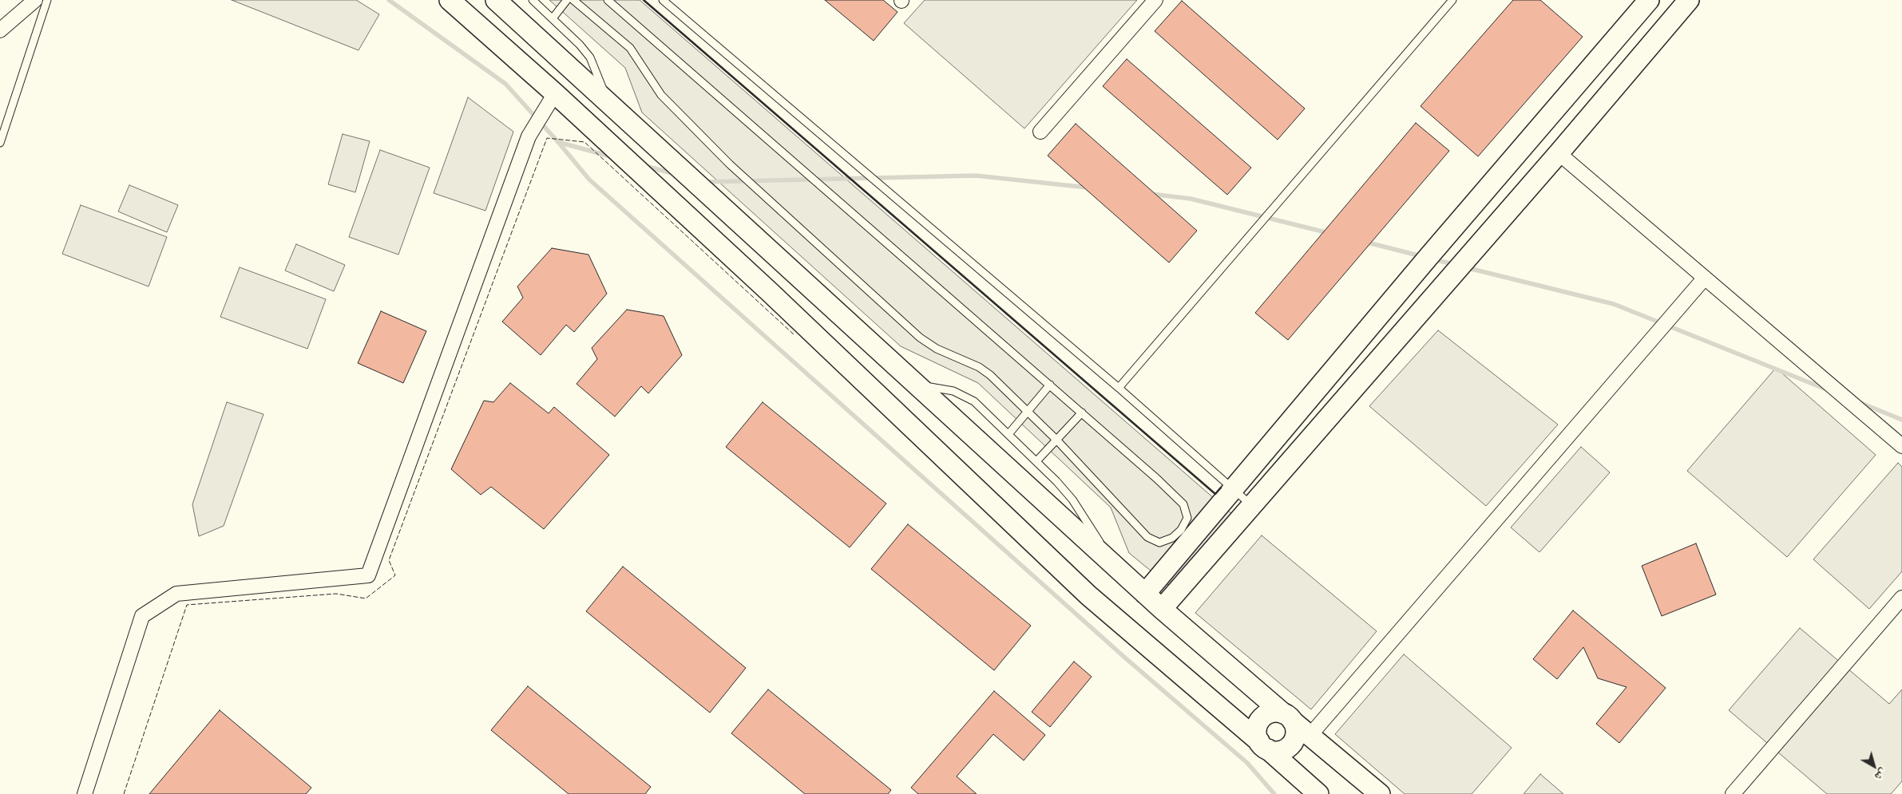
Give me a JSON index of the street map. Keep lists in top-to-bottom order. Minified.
{"north":"bottom right"}
